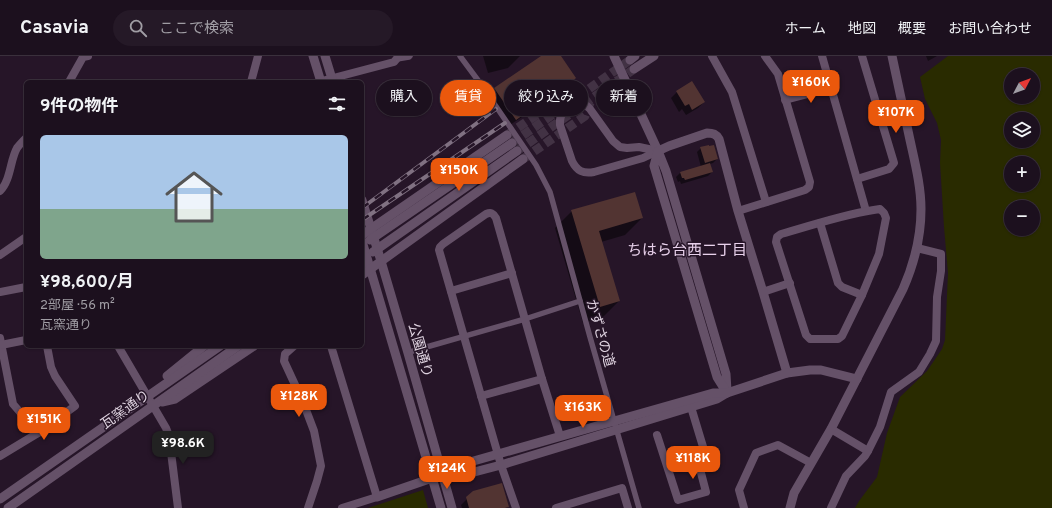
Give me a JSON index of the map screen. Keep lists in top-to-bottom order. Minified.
{"streets":{"street":["かずさの道","公園通り","瓦窯通り"]},"districts":["ちはら台西二丁目"],"north":"top right","page":{"header":"Casavia","search":"ここで検索","nav":["ホーム","地図","概要","お問い合わせ"],"map_buttons":["+","−"],"price":["¥160K","¥107K","¥150K","¥128K","¥163K","¥151K","¥98.6K","¥118K","¥124K"],"chip":["購入","賃貸","絞り込み","新着"],"heading":"9件の物件","list":[{"name":"¥98,600/月","note":"2部屋 · 56 m² · 瓦窯通り"}]}}
